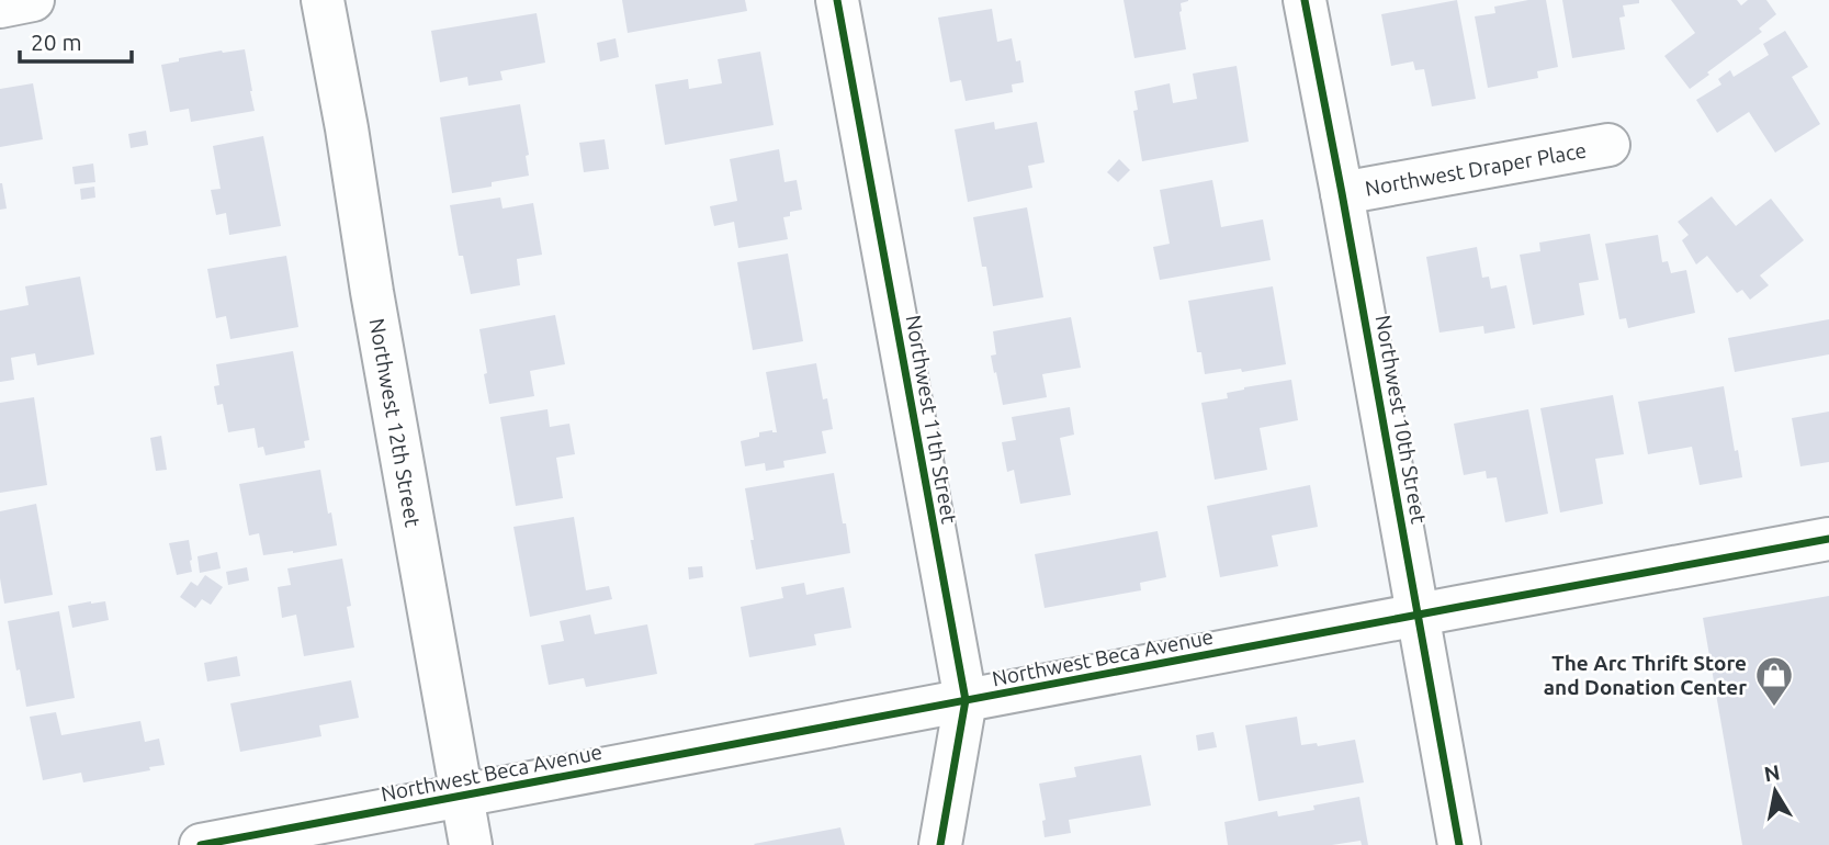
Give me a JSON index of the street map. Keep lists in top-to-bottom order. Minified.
{"streets":{"street":["Northwest Draper Place","Northwest 11th Street","Northwest 10th Street","Northwest 12th Street","Northwest Beca Avenue"]},"crossings":[["Northwest Draper Place","Northwest 10th Street"],["Northwest 11th Street","Northwest Beca Avenue"],["Northwest 10th Street","Northwest Beca Avenue"],["Northwest 12th Street","Northwest Beca Avenue"]],"places":{"shop":["The Arc Thrift Store and Donation Center"]},"scale_bar":"20 m","north":"top"}
